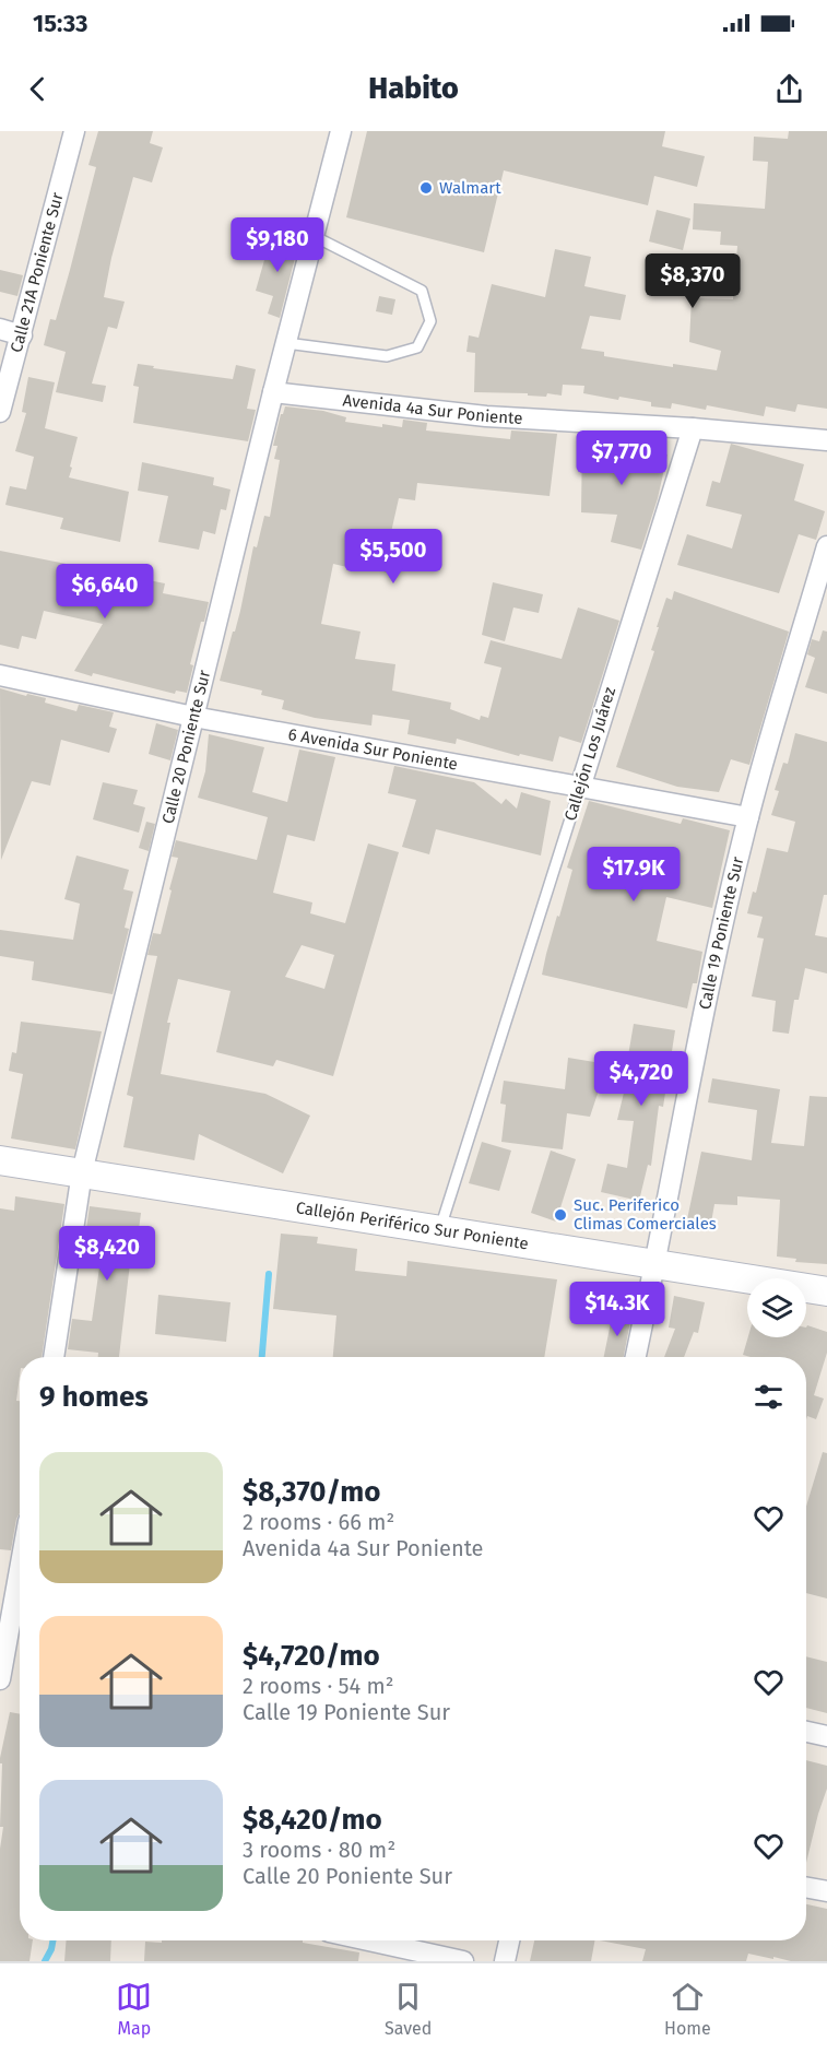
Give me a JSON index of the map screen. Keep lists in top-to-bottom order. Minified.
{"streets":{"main road":["Callejón Periférico Sur Poniente"],"street":["Calle 21A Poniente Sur","Avenida 4a Sur Poniente","Calle 20 Poniente Sur","6 Avenida Sur Poniente","Callejón Los Juárez","Calle 19 Poniente Sur"]},"crossings":[["Avenida 4a Sur Poniente","Calle 20 Poniente Sur"],["Avenida 4a Sur Poniente","Callejón Los Juárez"],["Calle 20 Poniente Sur","6 Avenida Sur Poniente"],["Calle 20 Poniente Sur","Callejón Periférico Sur Poniente"],["6 Avenida Sur Poniente","Callejón Los Juárez"],["6 Avenida Sur Poniente","Calle 19 Poniente Sur"],["Callejón Los Juárez","Callejón Periférico Sur Poniente"],["Calle 19 Poniente Sur","Callejón Periférico Sur Poniente"]],"places":["Walmart","Suc. Periferico Climas Comerciales"],"page":{"status":"15:33","header":"Habito","price":["$9,180","$8,370","$7,770","$5,500","$6,640","$17.9K","$4,720","$8,420","$14.3K"],"heading":"9 homes","list":[{"name":"$8,370/mo","note":"2 rooms · 66 m² · Avenida 4a Sur Poniente"},{"name":"$4,720/mo","note":"2 rooms · 54 m² · Calle 19 Poniente Sur"},{"name":"$8,420/mo","note":"3 rooms · 80 m² · Calle 20 Poniente Sur"}],"tabs":["Map","Saved","Home"]}}
